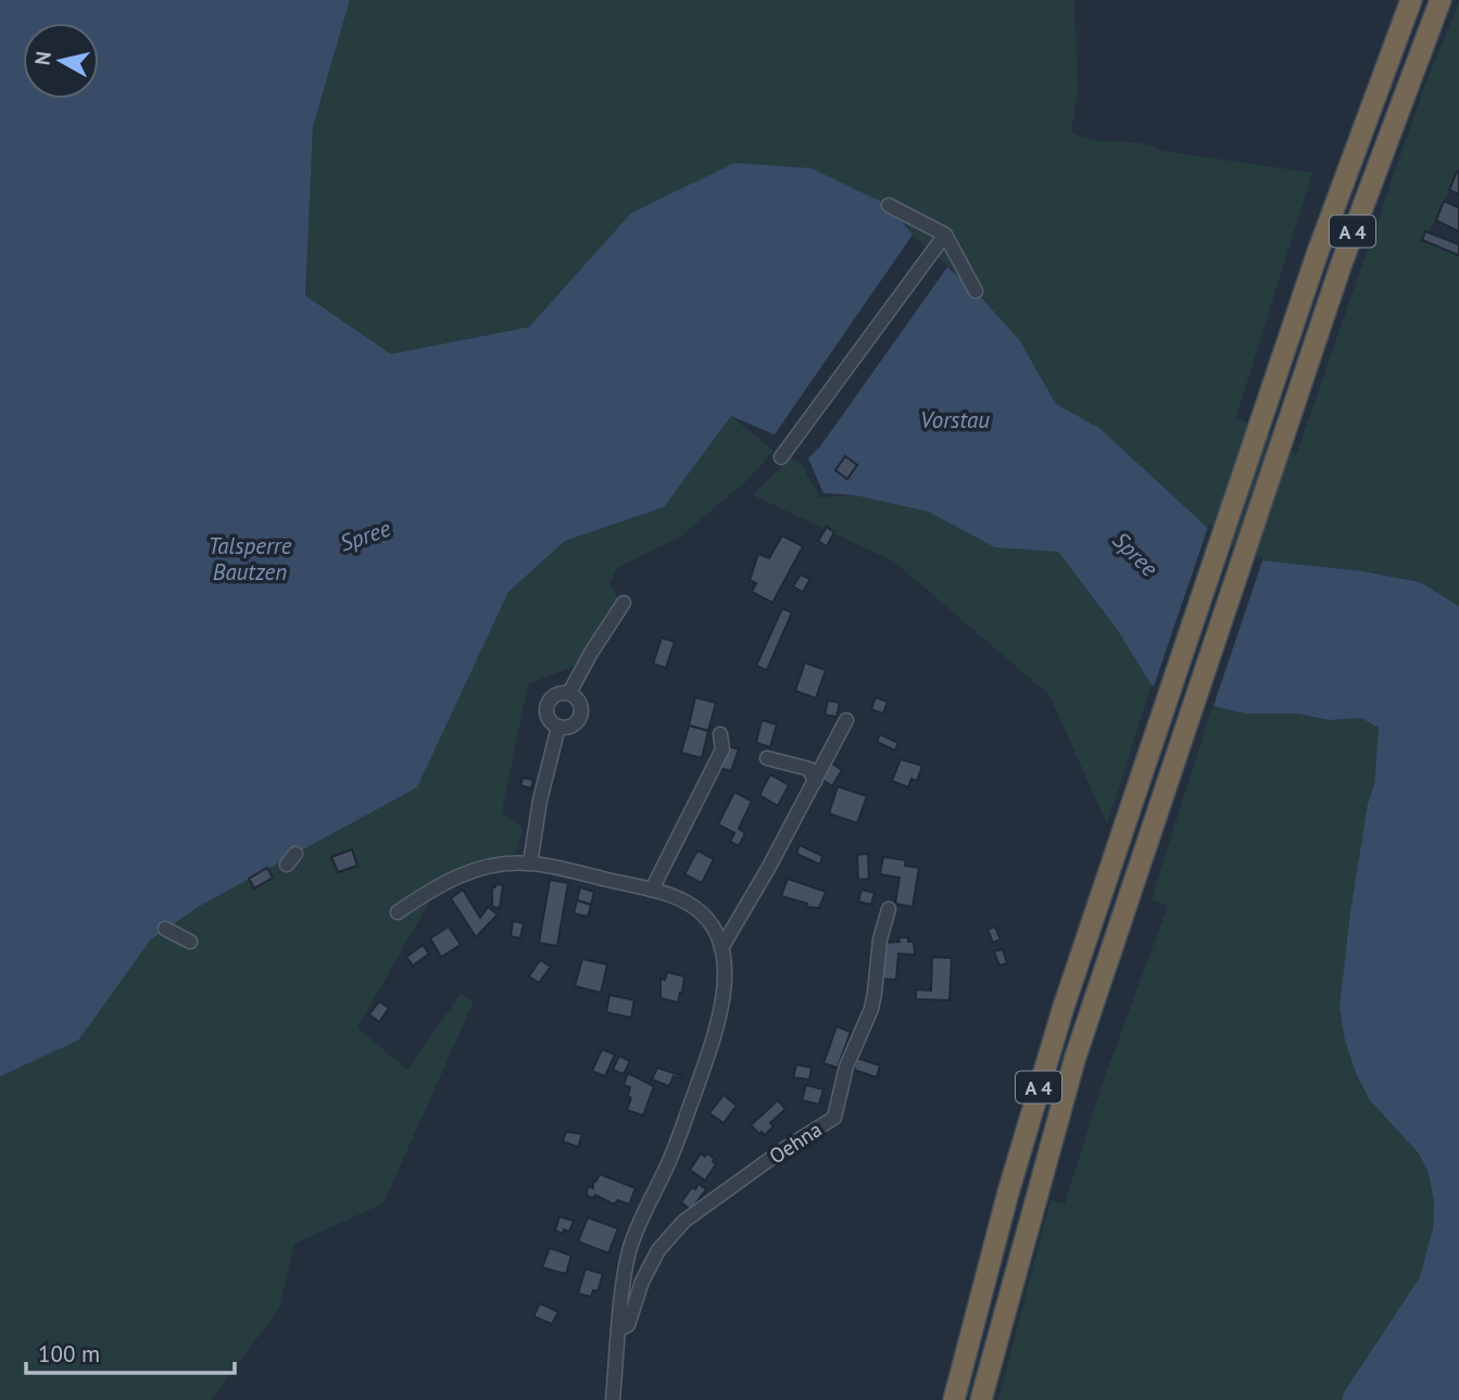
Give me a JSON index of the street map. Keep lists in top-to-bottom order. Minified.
{"streets":{"highway":["A 4"],"street":["Oehna"]},"water":["Vorstau","Spree","Talsperre Bautzen"],"scale_bar":"100 m","north":"left"}
